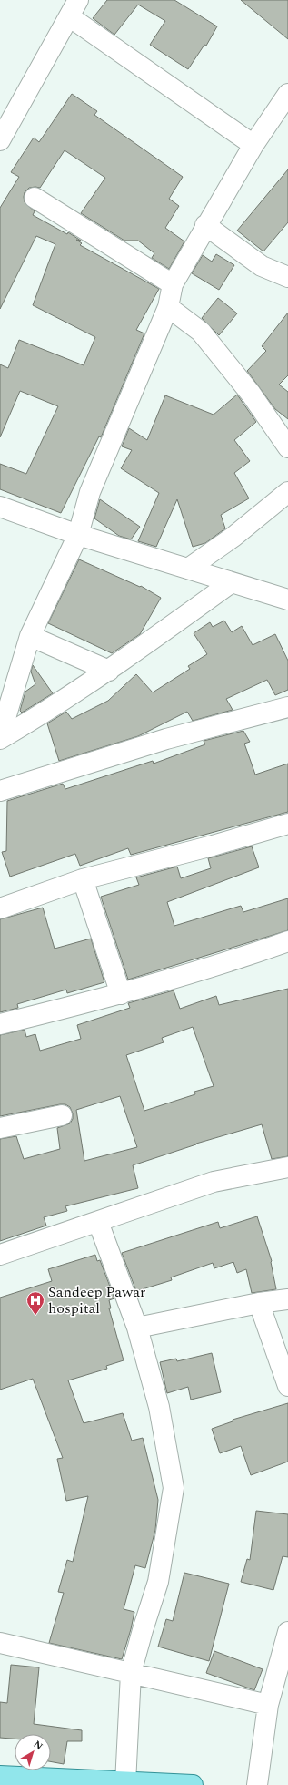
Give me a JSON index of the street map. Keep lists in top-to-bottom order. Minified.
{"places":{"hospital":["Sandeep Pawar hospital"]},"north":"top right"}
